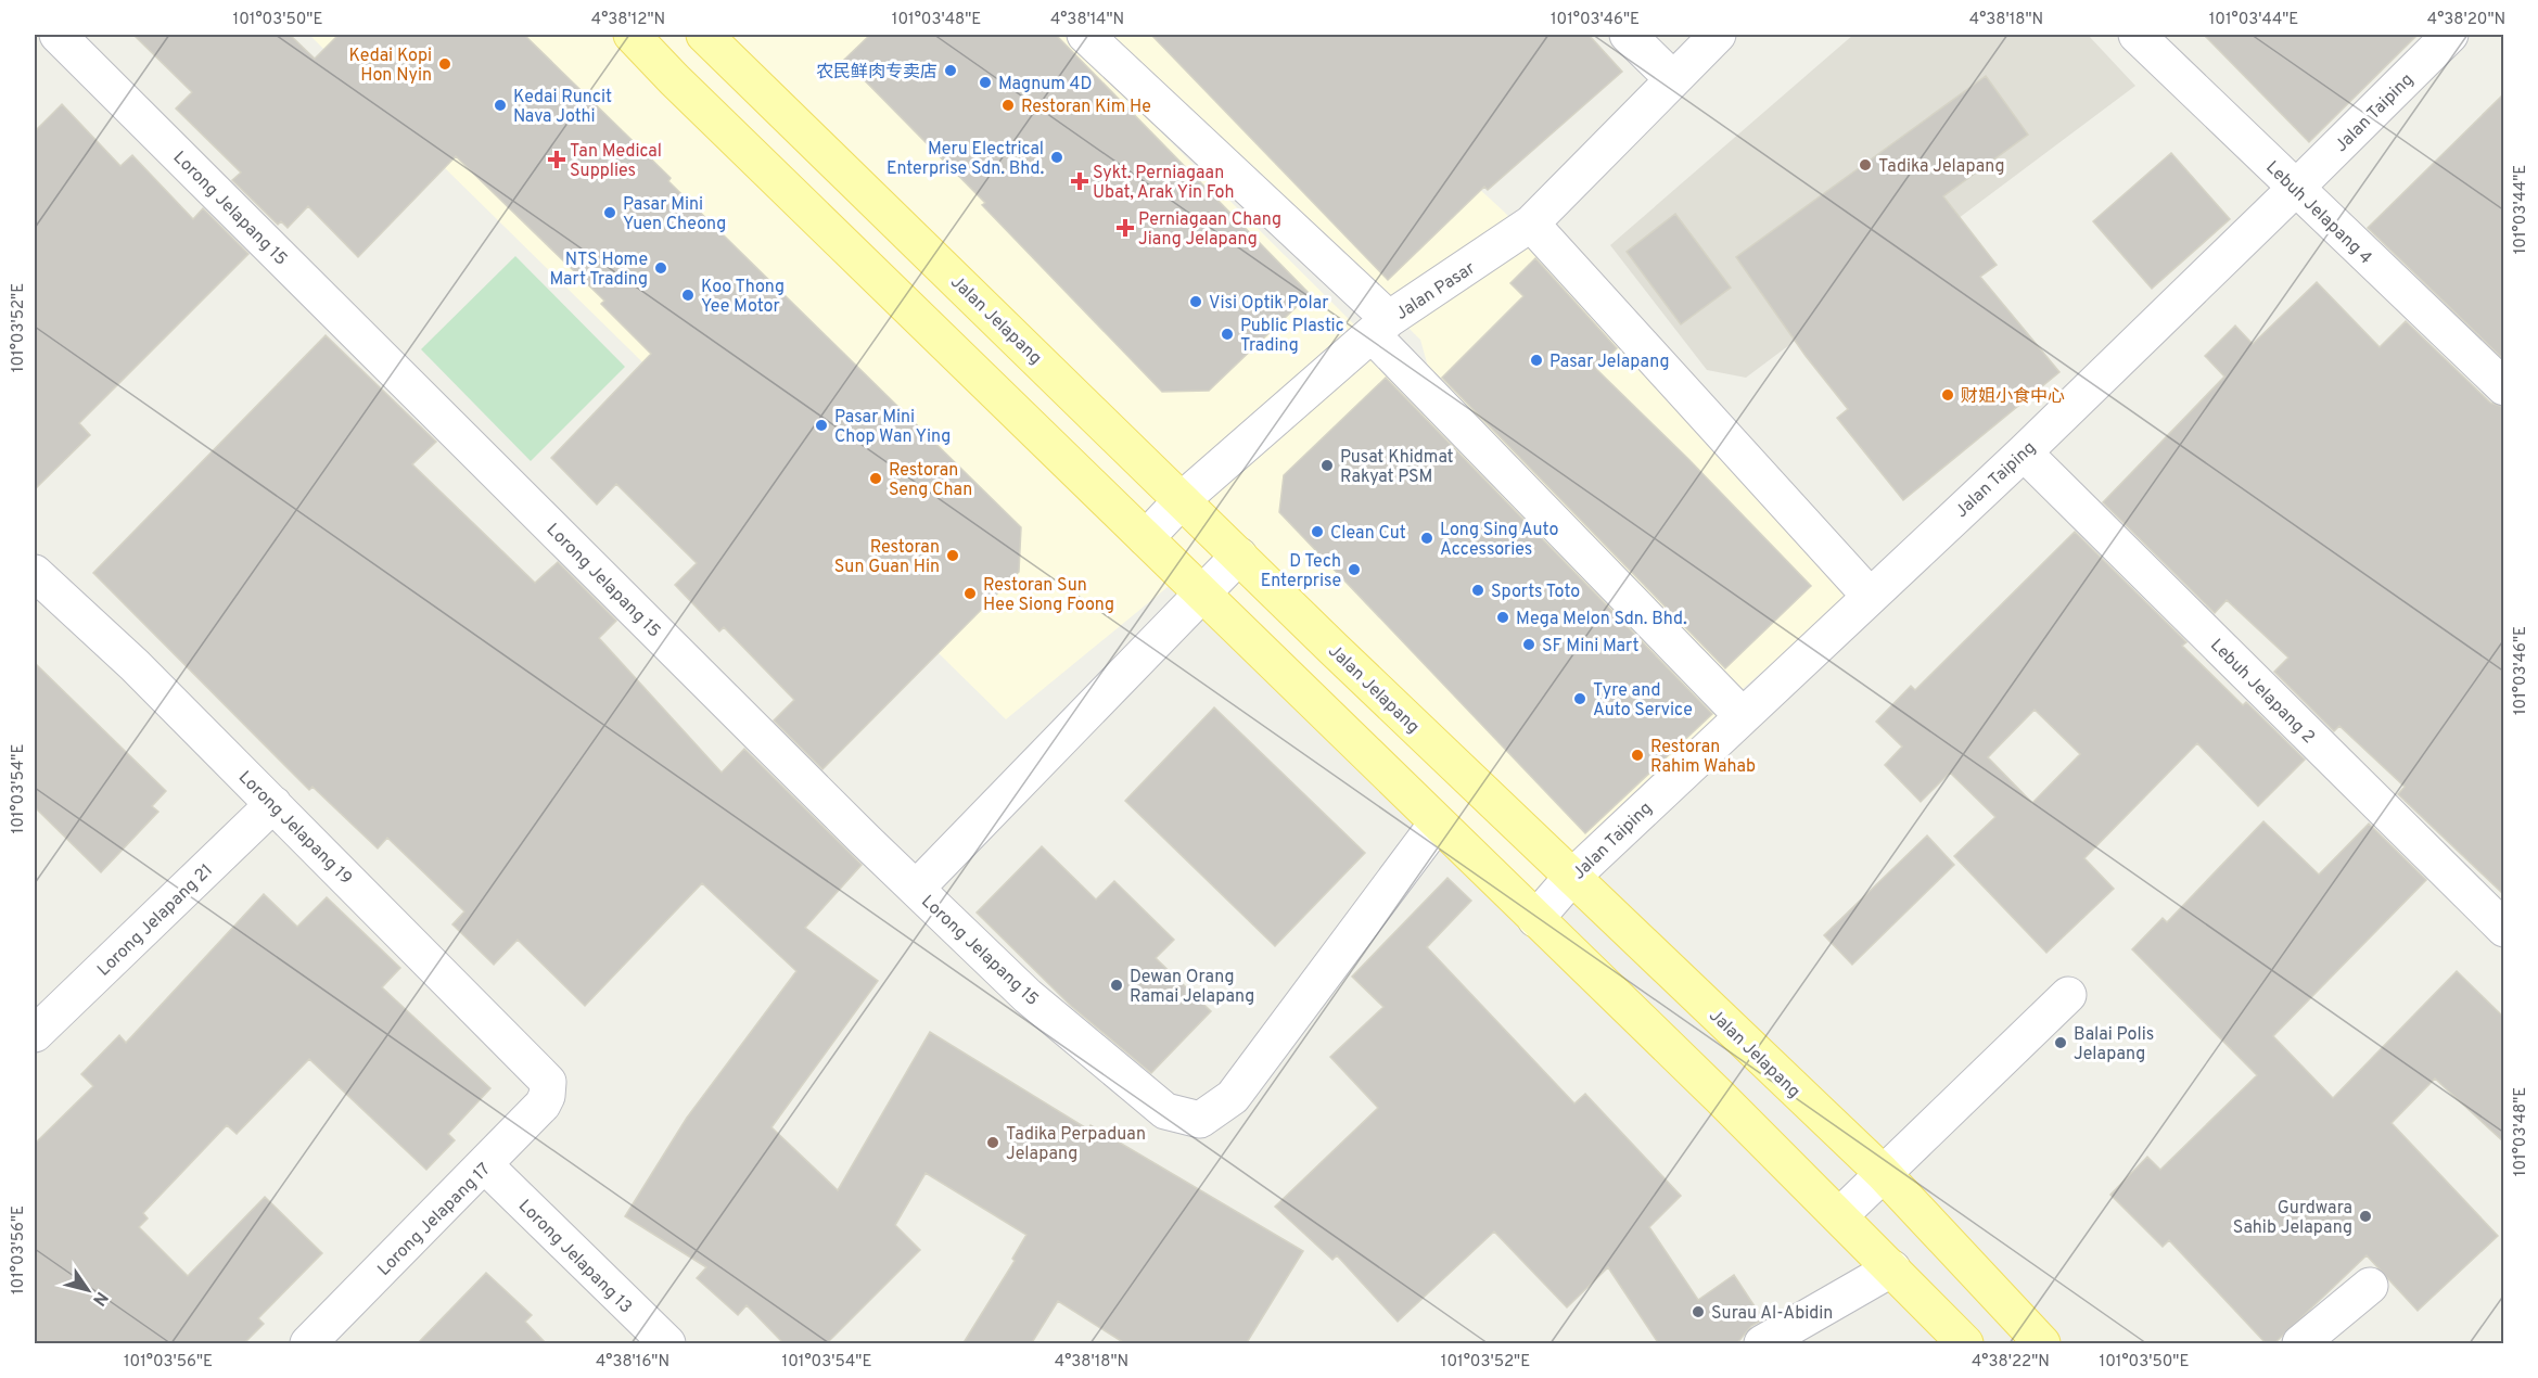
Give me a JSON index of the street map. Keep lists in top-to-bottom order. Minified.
{"streets":{"main road":["Jalan Jelapang"],"street":["Jalan Taiping","Lorong Jelapang 15","Lebuh Jelapang 4","Jalan Pasar","Lebuh Jelapang 2","Lorong Jelapang 19","Lorong Jelapang 21","Lorong Jelapang 17","Lorong Jelapang 13"]},"crossings":[["Jalan Taiping","Lebuh Jelapang 4"],["Jalan Taiping","Jalan Jelapang"],["Jalan Taiping","Lebuh Jelapang 2"],["Jalan Pasar","Jalan Jelapang"],["Lorong Jelapang 19","Lorong Jelapang 21"],["Lorong Jelapang 19","Lorong Jelapang 17"],["Lorong Jelapang 17","Lorong Jelapang 13"]],"places":{"other":["Kedai Kopi Hon Nyin","农民鲜肉专卖店","Magnum 4D","Kedai Runcit Nava Jothi","Restoran Kim He","Meru Electrical Enterprise Sdn. Bhd.","Tadika Jelapang","Pasar Mini Yuen Cheong","NTS Home Mart Trading","Koo Thong Yee Motor","Visi Optik Polar","Public Plastic Trading","Pasar Jelapang","财姐小食中心","Pasar Mini Chop Wan Ying","Pusat Khidmat Rakyat PSM","Restoran Seng Chan","Clean Cut","Long Sing Auto Accessories","Restoran Sun Guan Hin","D Tech Enterprise","Sports Toto","Restoran Sun Hee Siong Foong","Mega Melon Sdn. Bhd.","SF Mini Mart","Tyre and Auto Service","Restoran Rahim Wahab","Dewan Orang Ramai Jelapang","Balai Polis Jelapang","Tadika Perpaduan Jelapang","Gurdwara Sahib Jelapang","Surau Al-Abidin"],"health":["Tan Medical Supplies","Sykt. Perniagaan Ubat, Arak Yin Foh","Perniagaan Chang Jiang Jelapang"]},"north":"bottom right","coordinates":["101°03'50\"E","4°38'12\"N","101°03'48\"E","4°38'14\"N","101°03'46\"E","4°38'18\"N","101°03'44\"E","4°38'20\"N","101°03'52\"E","101°03'54\"E","101°03'56\"E","4°38'16\"N","4°38'22\"N"]}
